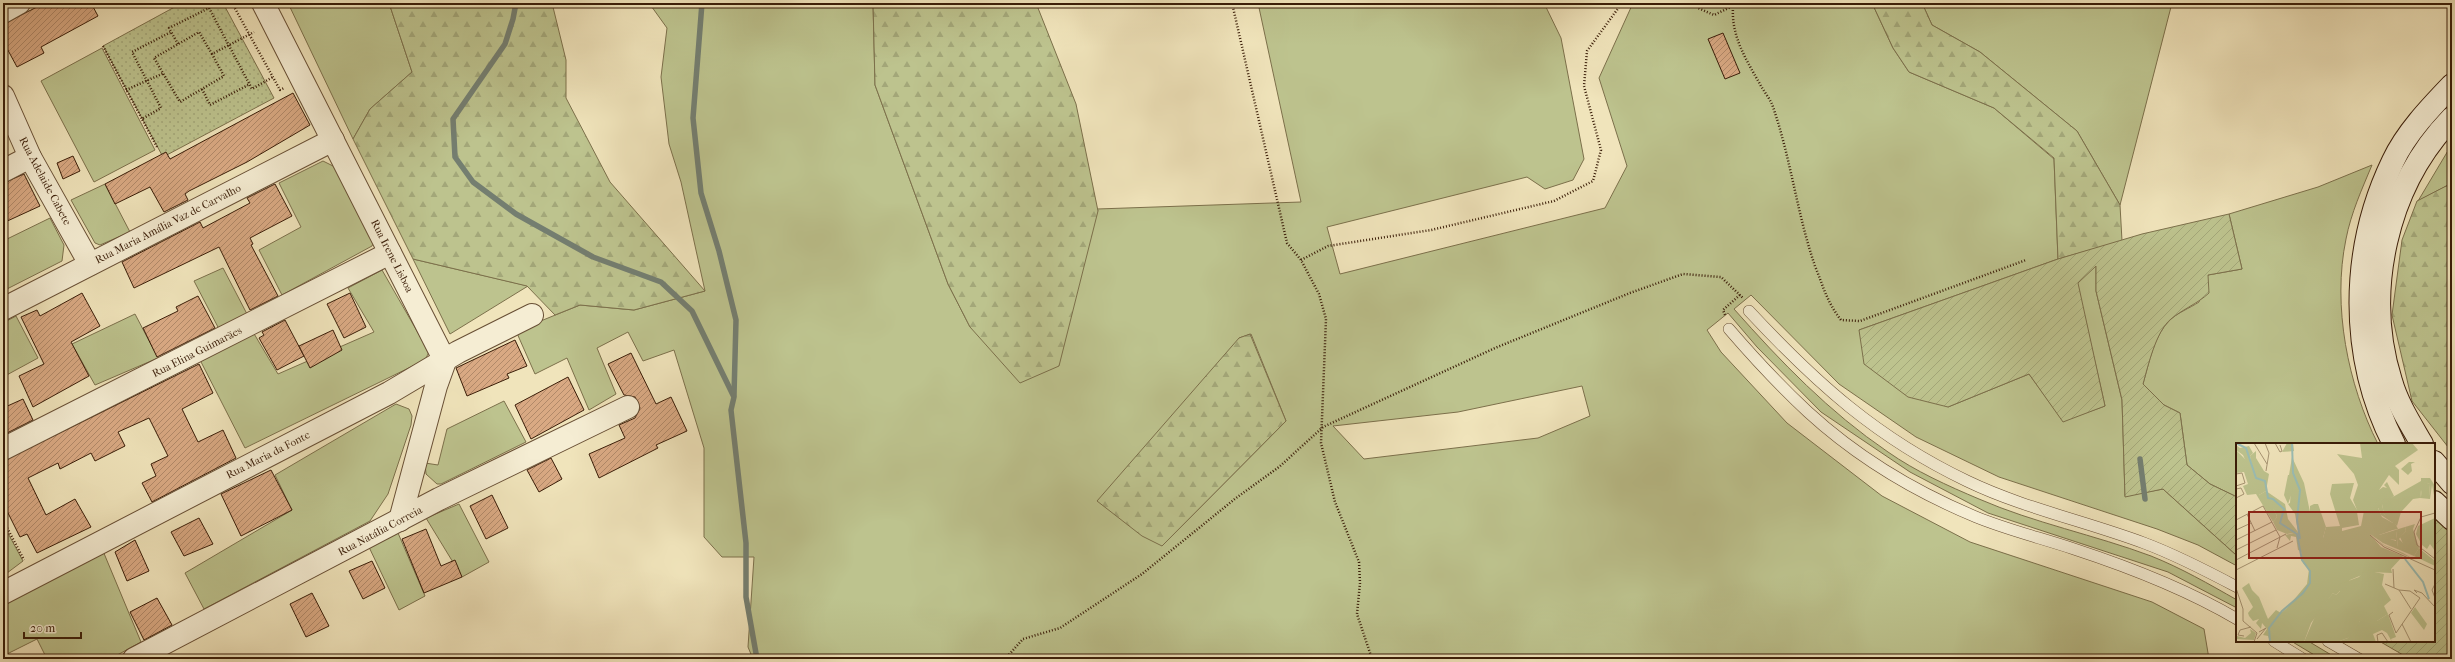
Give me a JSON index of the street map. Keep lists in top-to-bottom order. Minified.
{"streets":{"street":["Rua Adelaide Cabete","Rua Maria Amália Vaz de Carvalho","Rua Irene Lisboa","Rua Elina Guimarães","Rua Maria da Fonte","Rua Natália Correia"]},"crossings":[["Rua Adelaide Cabete","Rua Maria Amália Vaz de Carvalho"],["Rua Maria Amália Vaz de Carvalho","Rua Irene Lisboa"],["Rua Irene Lisboa","Rua Elina Guimarães"],["Rua Irene Lisboa","Rua Maria da Fonte"]],"scale_bar":"20 m"}
